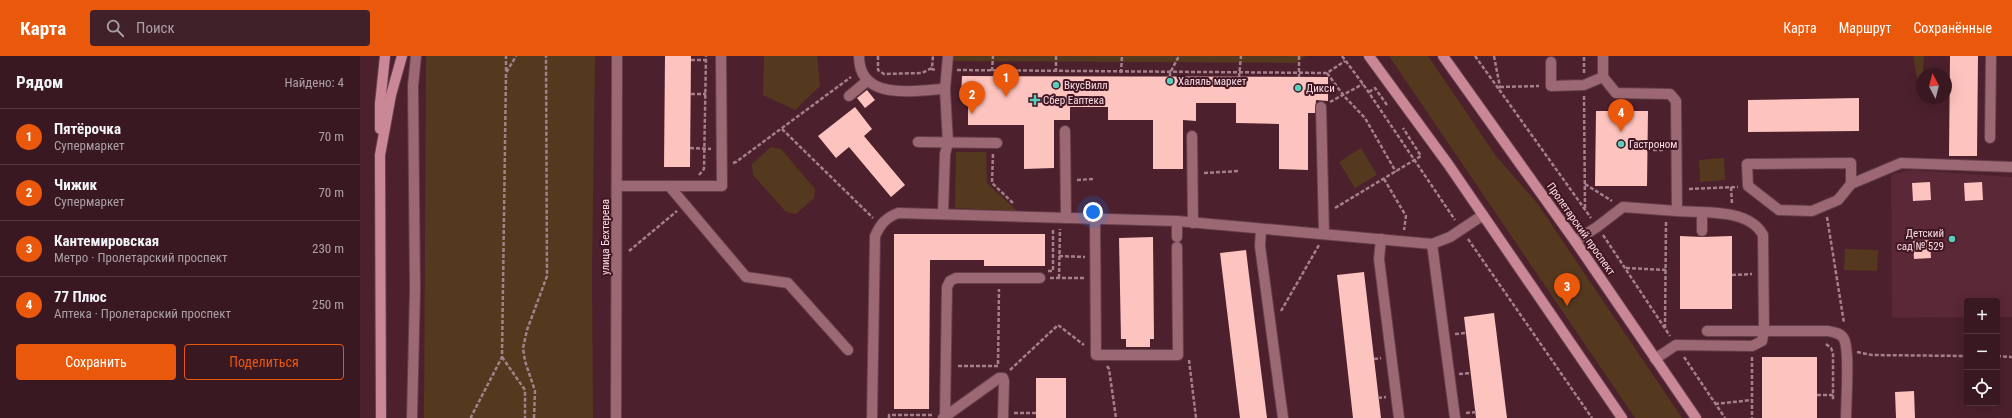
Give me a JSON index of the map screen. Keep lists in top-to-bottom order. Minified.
{"streets":{"main road":["Пролетарский проспект"],"street":["улица Бехтерева"]},"places":{"other":["Халяль маркет","ВкусВилл","Дикси","Гастроном","Детский сад № 529"],"health":["Сбер Еаптека"]},"north":"top","page":{"header":"Карта","search":"Поиск","nav":["Карта","Маршрут","Сохранённые"],"heading":["Рядом","Найдено: 4"],"pins":["1","2","4","3"],"list":[{"mark":"1","name":"Пятёрочка","note":"Супермаркет","value":"70 m"},{"mark":"2","name":"Чижик","note":"Супермаркет","value":"70 m"},{"mark":"3","name":"Кантемировская","note":"Метро · Пролетарский проспект","value":"230 m"},{"mark":"4","name":"77 Плюс","note":"Аптека · Пролетарский проспект","value":"250 m"}],"map_buttons":["+","−"],"buttons":["Сохранить","Поделиться"]}}
